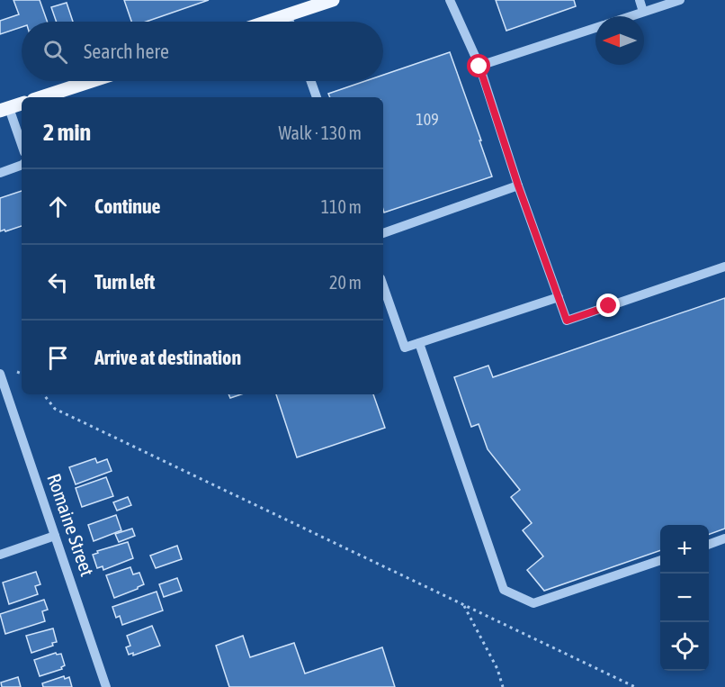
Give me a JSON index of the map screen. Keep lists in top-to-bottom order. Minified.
{"streets":{"street":["Romaine Street"]},"house_numbers":["109"],"north":"left","page":{"search":"Search here","heading":["2 min","Walk · 130 m"],"list":[["Continue","110 m"],["Turn left","20 m"],"Arrive at destination"],"map_buttons":["+","−"]}}
